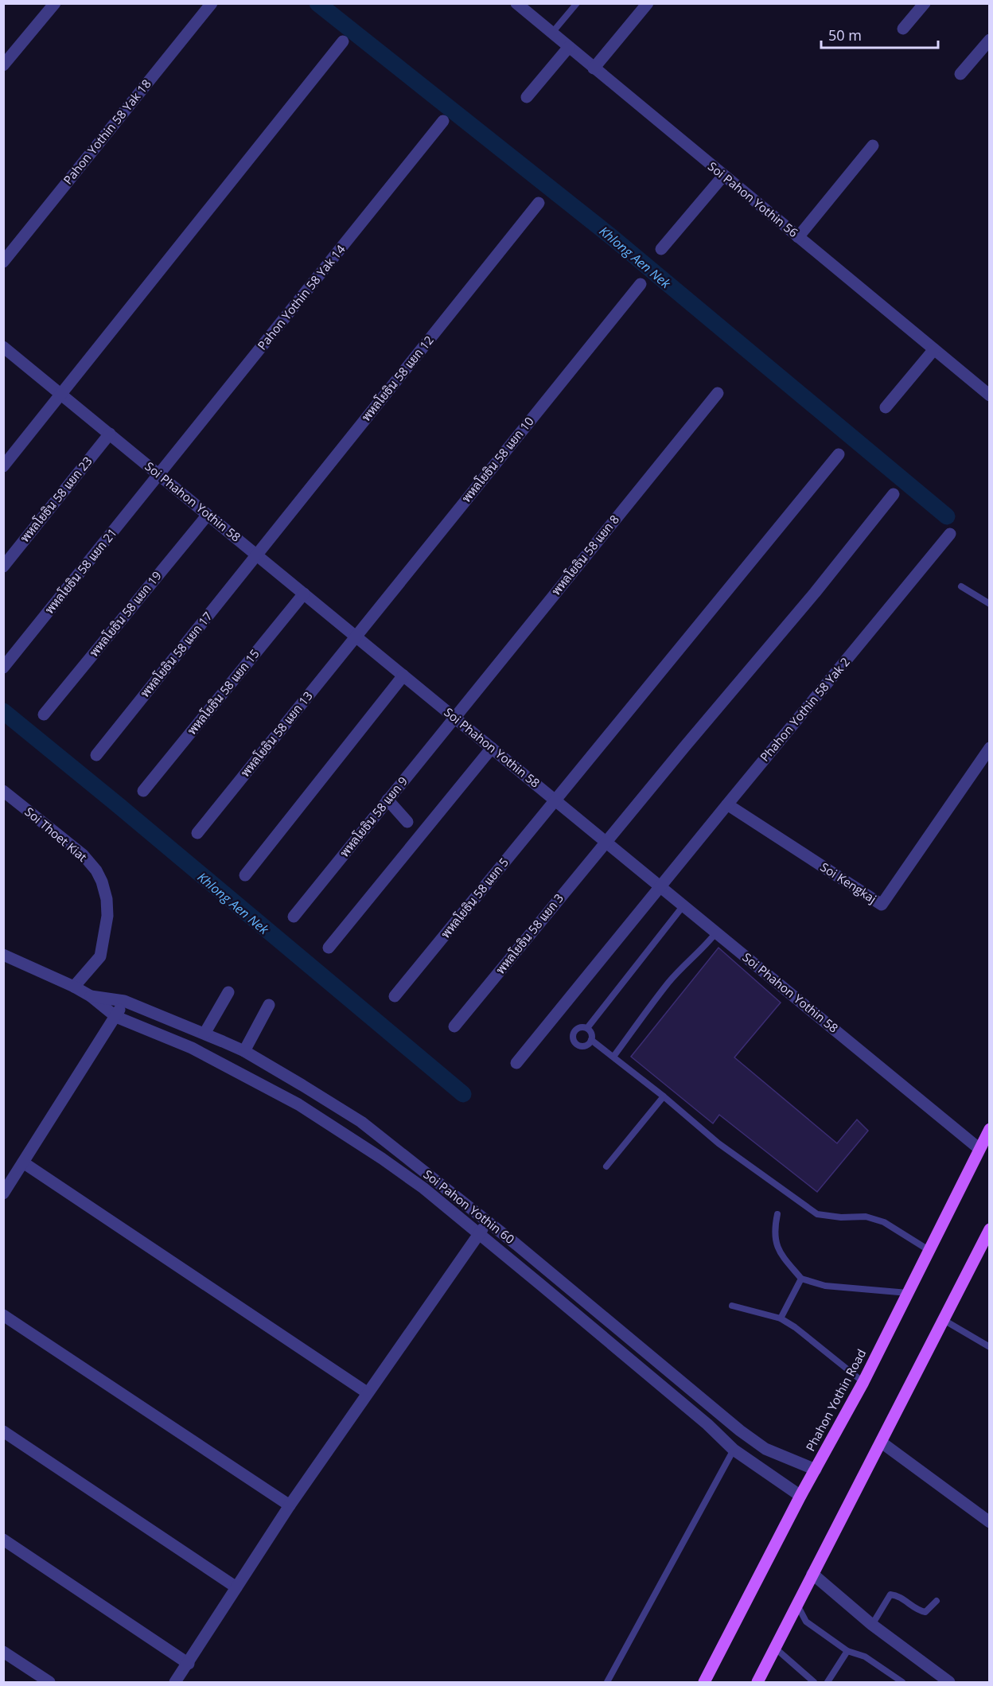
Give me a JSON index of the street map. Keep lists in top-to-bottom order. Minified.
{"streets":{"main road":["Phahon Yothin Road"],"street":["Pahon Yothin 58 Yak 18","Soi Pahon Yothin 56","Pahon Yothin 58 Yak 14","พหลโยธิน 58 แยก 12","พหลโยธิน 58 แยก 10","พหลโยธิน 58 แยก 23","Soi Phahon Yothin 58","พหลโยธิน 58 แยก 8","พหลโยธิน 58 แยก 21","พหลโยธิน 58 แยก 19","พหลโยธิน 58 แยก 17","พหลโยธิน 58 แยก 15","Phahon Yothin 58 Yak 2","พหลโยธิน 58 แยก 13","พหลโยธิน 58 แยก 9","Soi Thoet Kiat","Soi Kengkaj","พหลโยธิน 58 แยก 5","พหลโยธิน 58 แยก 3","Soi Pahon Yothin 60"]},"crossings":[["Pahon Yothin 58 Yak 14","Soi Phahon Yothin 58"],["Pahon Yothin 58 Yak 14","พหลโยธิน 58 แยก 21"],["พหลโยธิน 58 แยก 12","Soi Phahon Yothin 58"],["พหลโยธิน 58 แยก 12","พหลโยธิน 58 แยก 17"],["พหลโยธิน 58 แยก 10","Soi Phahon Yothin 58"],["พหลโยธิน 58 แยก 10","พหลโยธิน 58 แยก 13"],["พหลโยธิน 58 แยก 23","Soi Phahon Yothin 58"],["Soi Phahon Yothin 58","พหลโยธิน 58 แยก 8"],["Soi Phahon Yothin 58","พหลโยธิน 58 แยก 21"],["Soi Phahon Yothin 58","พหลโยธิน 58 แยก 19"],["Soi Phahon Yothin 58","พหลโยธิน 58 แยก 17"],["Soi Phahon Yothin 58","พหลโยธิน 58 แยก 15"],["Soi Phahon Yothin 58","Phahon Yothin 58 Yak 2"],["Soi Phahon Yothin 58","พหลโยธิน 58 แยก 13"],["Soi Phahon Yothin 58","พหลโยธิน 58 แยก 9"],["Soi Phahon Yothin 58","พหลโยธิน 58 แยก 5"],["Soi Phahon Yothin 58","พหลโยธิน 58 แยก 3"],["Soi Phahon Yothin 58","Phahon Yothin Road"],["พหลโยธิน 58 แยก 8","พหลโยธิน 58 แยก 9"],["Phahon Yothin 58 Yak 2","Soi Kengkaj"],["Soi Thoet Kiat","Soi Pahon Yothin 60"],["Soi Pahon Yothin 60","Phahon Yothin Road"]],"water":["Khlong Aen Nek"],"scale_bar":"50 m"}
